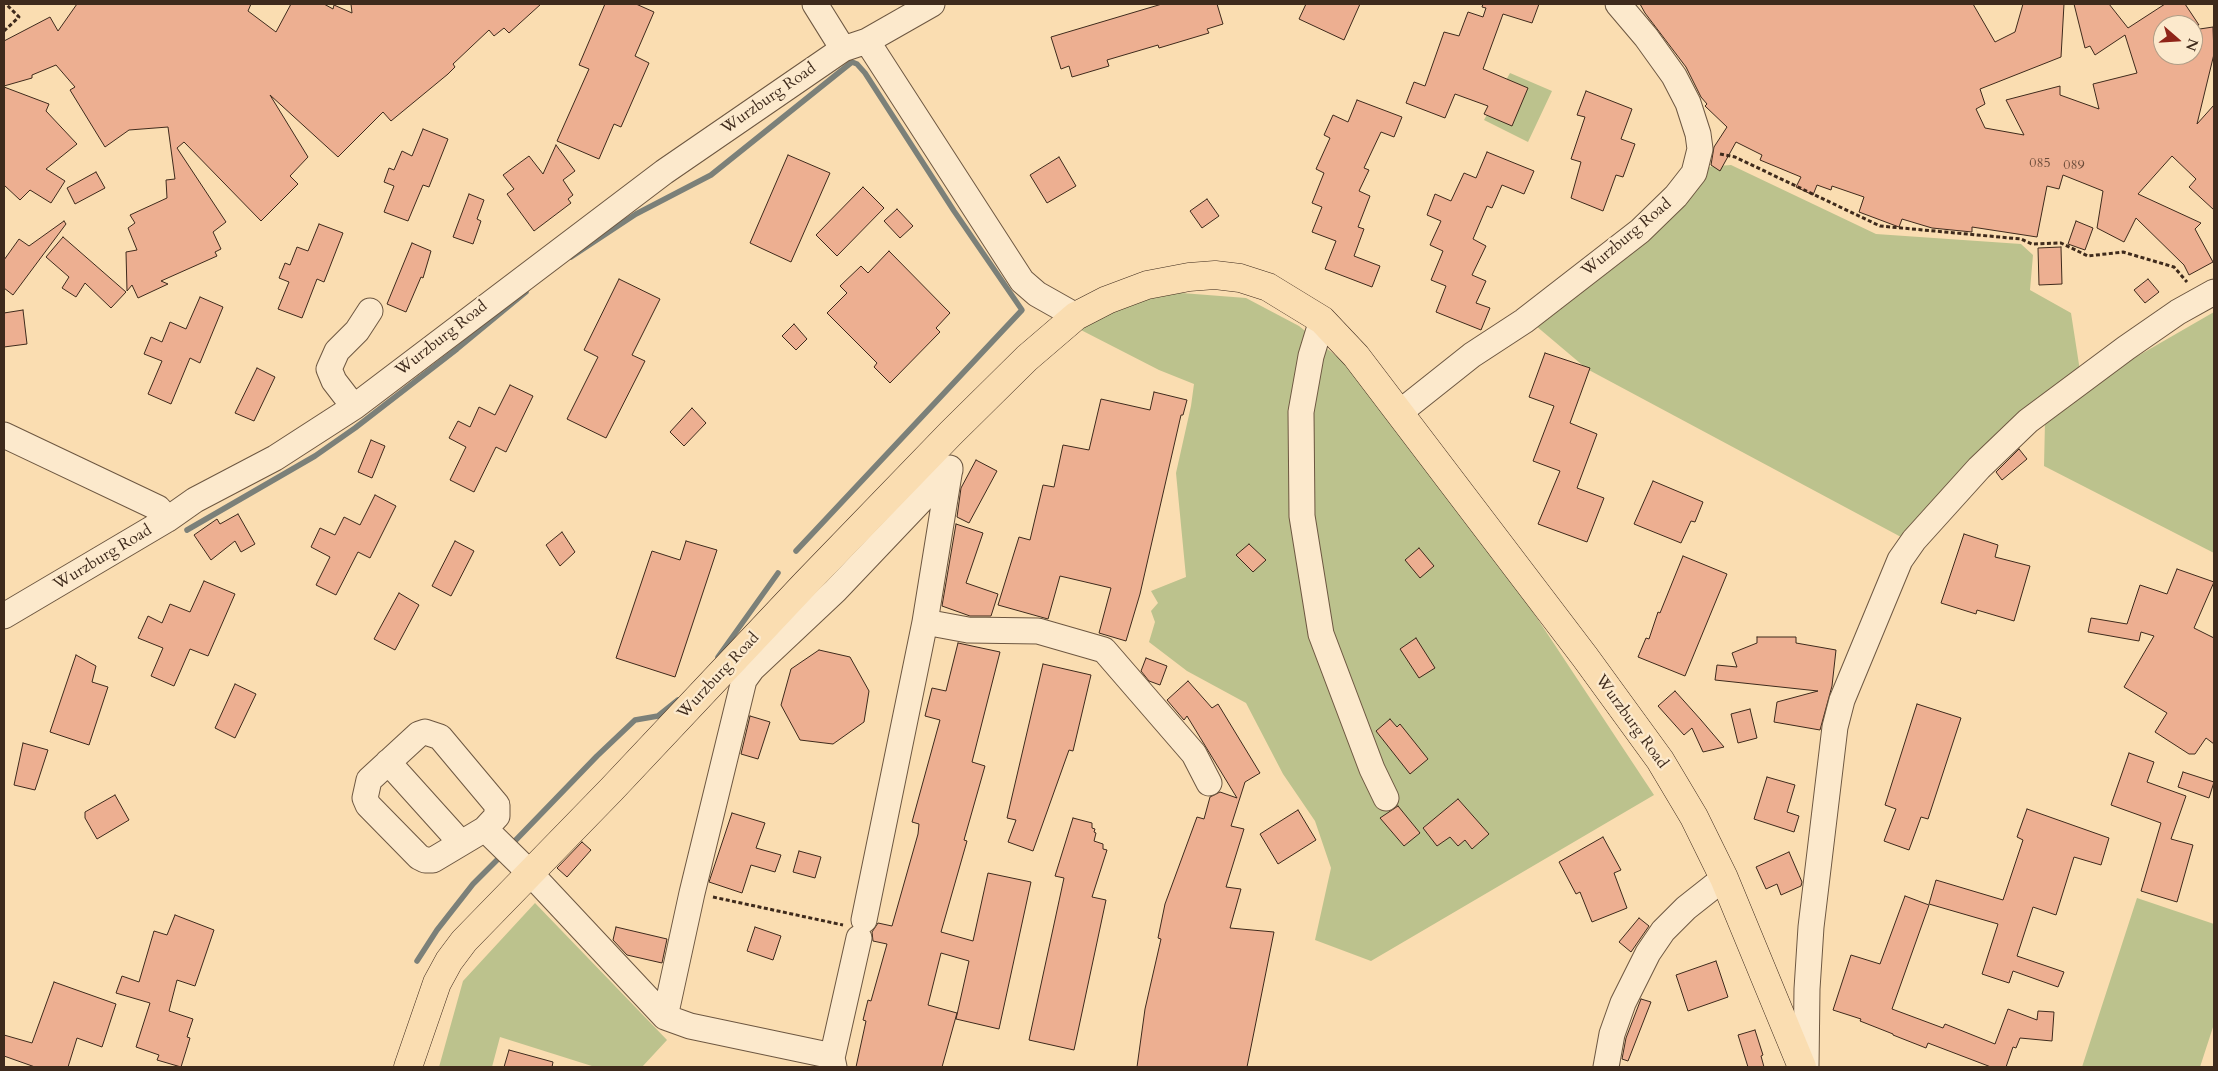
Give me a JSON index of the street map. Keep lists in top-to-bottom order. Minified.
{"streets":{"main road":["Wurzburg Road"]},"house_numbers":["085","089"],"north":"right"}
